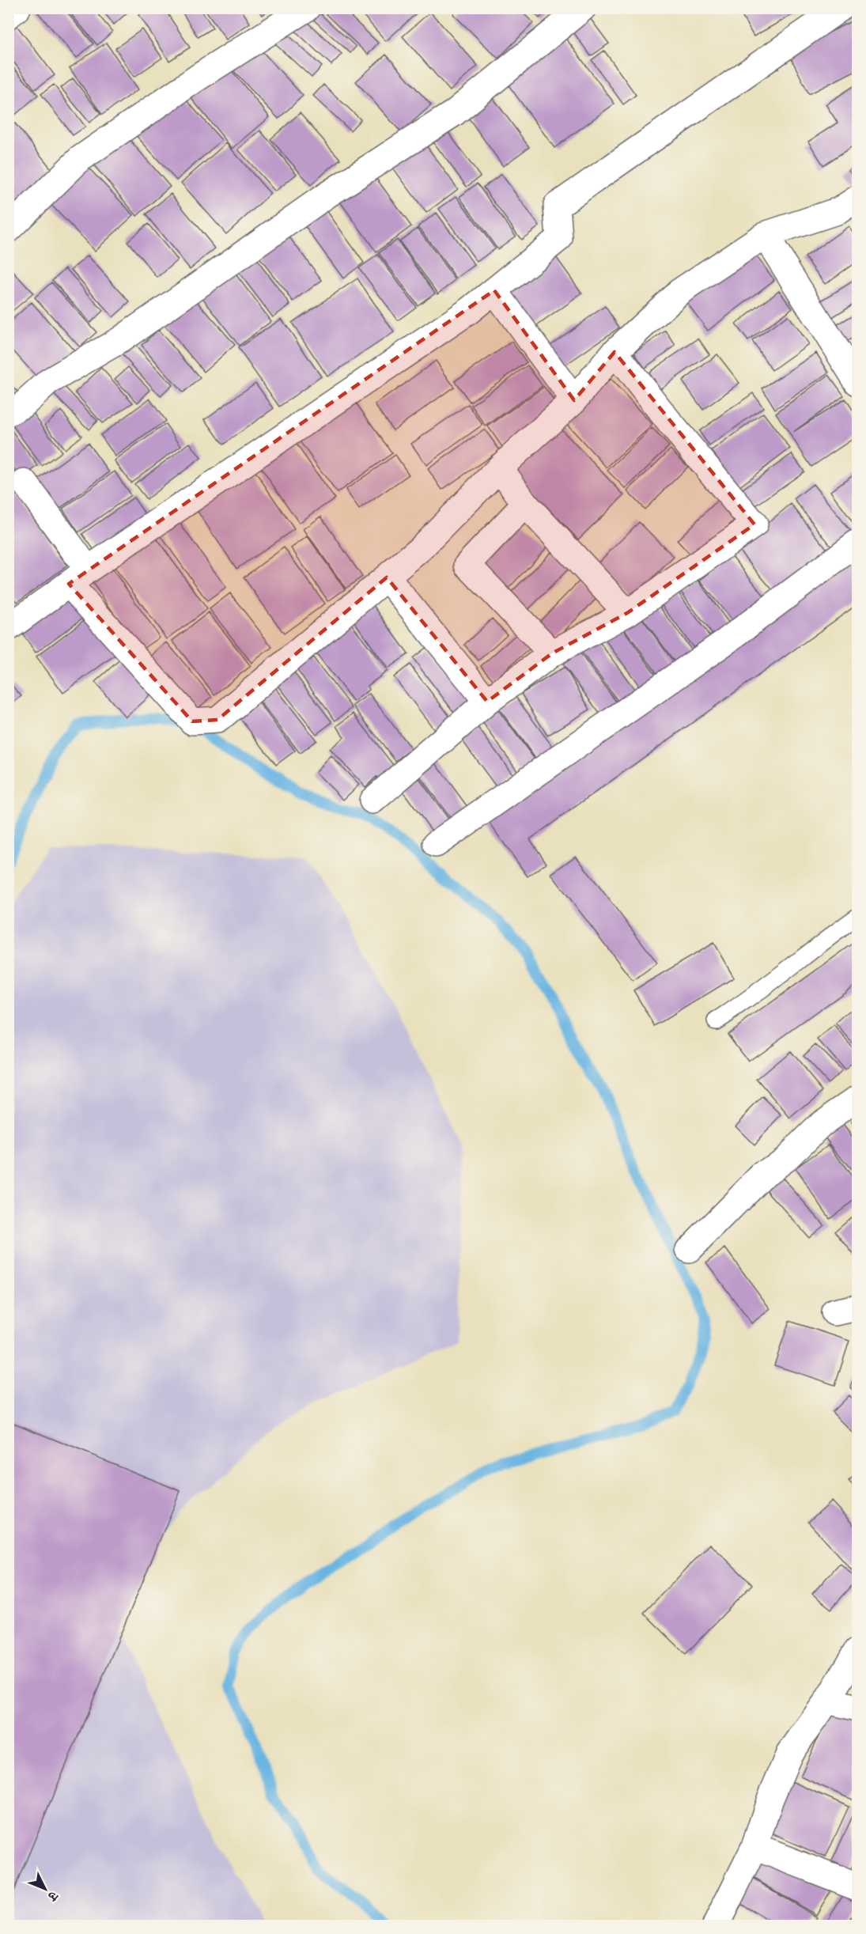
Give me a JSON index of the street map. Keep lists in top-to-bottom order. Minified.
{"north":"bottom right"}
